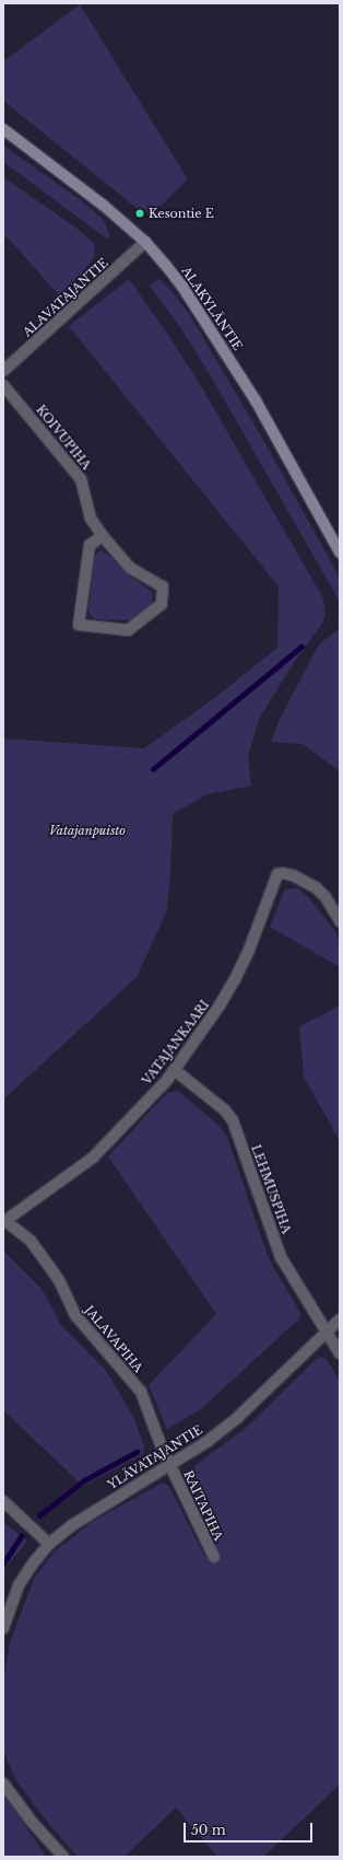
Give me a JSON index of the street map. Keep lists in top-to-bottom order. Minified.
{"streets":{"street":["ALAVATAJANTIE","ALAKYLÄNTIE","KOIVUPIHA","VATAJANKAARI","LEHMUSPIHA","JALAVAPIHA","YLÄVATAJANTIE","RAITAPIHA"]},"crossings":[["ALAVATAJANTIE","ALAKYLÄNTIE"],["VATAJANKAARI","LEHMUSPIHA"],["VATAJANKAARI","JALAVAPIHA"],["LEHMUSPIHA","YLÄVATAJANTIE"],["JALAVAPIHA","YLÄVATAJANTIE"],["JALAVAPIHA","RAITAPIHA"],["YLÄVATAJANTIE","RAITAPIHA"]],"parks":["Vatajanpuisto"],"places":["Kesontie E"],"scale_bar":"50 m"}
